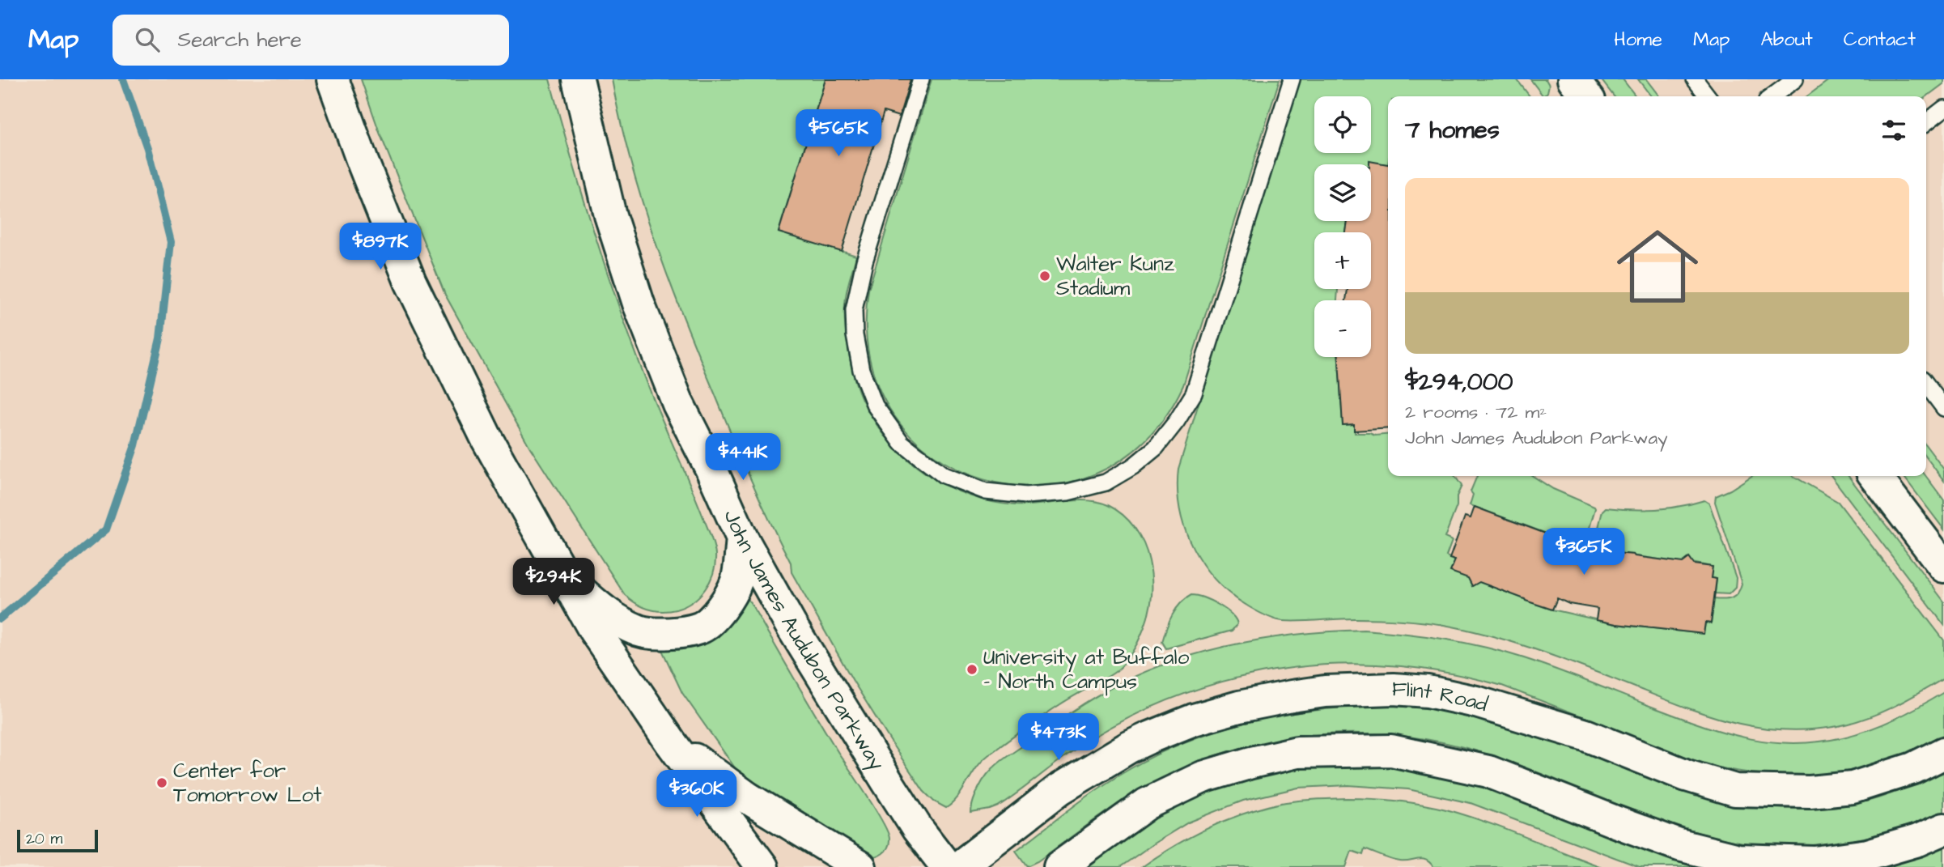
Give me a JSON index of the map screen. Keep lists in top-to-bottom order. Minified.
{"streets":{"main road":["John James Audubon Parkway","Flint Road"]},"places":["Walter Kunz Stadium","University at Buffalo - North Campus","Center for Tomorrow Lot"],"scale_bar":"20 m","page":{"header":"Map","search":"Search here","nav":["Home","Map","About","Contact"],"map_buttons":["+","−"],"heading":"7 homes","price":["$565K","$897K","$441K","$365K","$294K","$473K","$360K"],"list":[{"name":"$294,000","note":"2 rooms · 72 m² · John James Audubon Parkway"}],"scale":"20 m"}}
